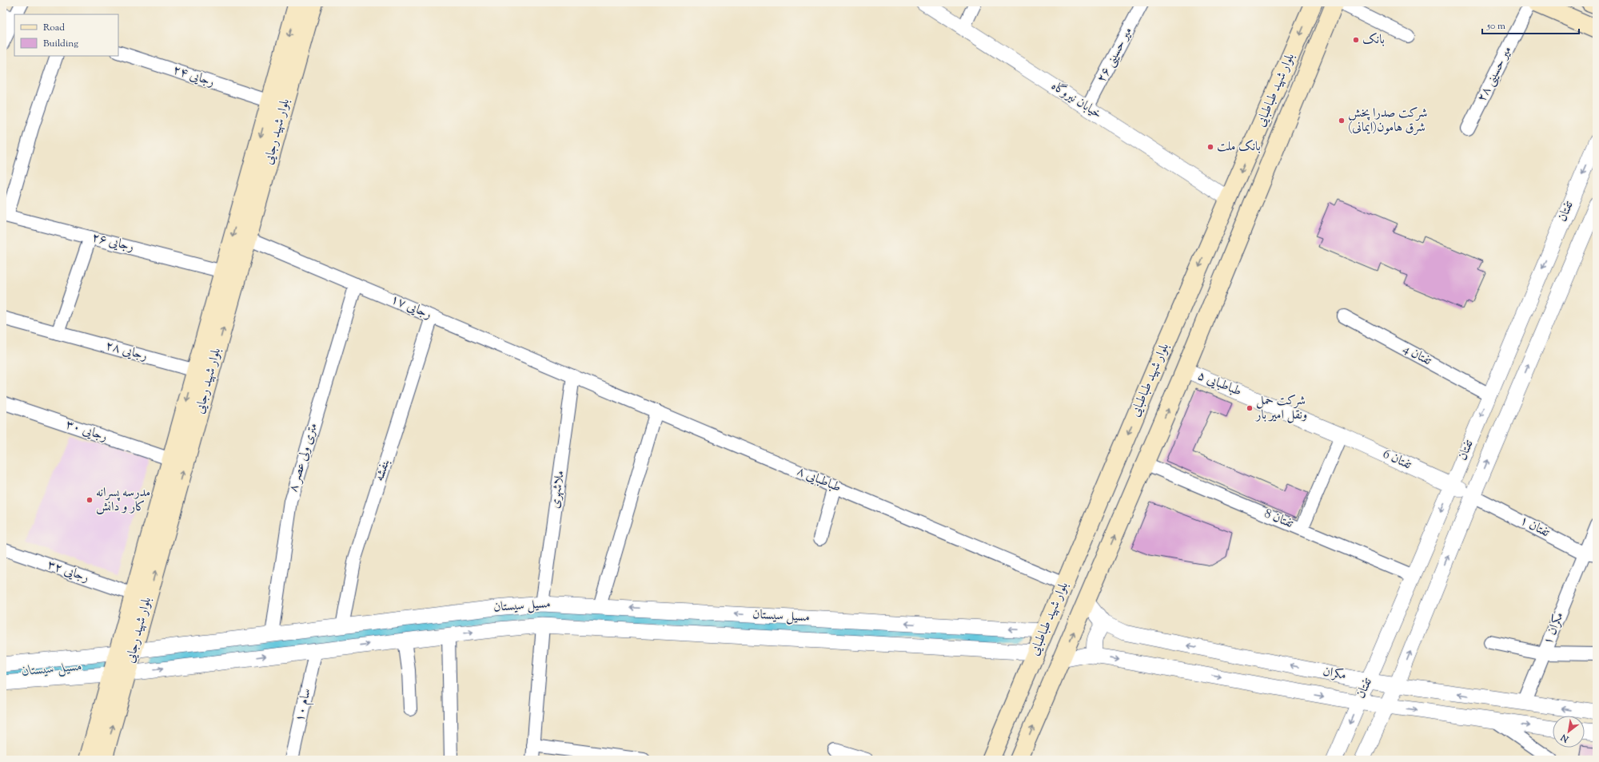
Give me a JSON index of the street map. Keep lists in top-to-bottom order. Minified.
{"streets":{"main road":["بلوار شهید طباطبایی","بلوار شهید رجایی"],"street":["میر حسینی ۲۶","میر حسینی ۲۸","رجایی ۲۴","خیابان نیروگاه","تفتان","رجایی ۲۶","رجایی ۱۷","رجایی ۲۸","تفتان 4","طباطبایی ۵","رجایی ۳۰","۸ متری ولی عصر","تفتان 6","بنفشه","طباطبایی ۸","ملاشهری","تفتان 8","تفتان ۱","رجایی ۳۲","مسیل سیستان","مکران ۱","مکران","سام ۱۰"]},"crossings":[["میر حسینی ۲۶","خیابان نیروگاه"],["رجایی ۲۴","بلوار شهید رجایی"],["بلوار شهید طباطبایی","خیابان نیروگاه"],["بلوار شهید طباطبایی","طباطبایی ۵"],["بلوار شهید طباطبایی","طباطبایی ۸"],["بلوار شهید طباطبایی","تفتان 8"],["بلوار شهید طباطبایی","مسیل سیستان"],["بلوار شهید طباطبایی","مکران"],["بلوار شهید رجایی","رجایی ۲۶"],["بلوار شهید رجایی","رجایی ۱۷"],["بلوار شهید رجایی","رجایی ۲۸"],["بلوار شهید رجایی","رجایی ۳۰"],["بلوار شهید رجایی","رجایی ۳۲"],["بلوار شهید رجایی","مسیل سیستان"],["تفتان","تفتان 4"],["تفتان","تفتان 6"],["تفتان","تفتان 8"],["تفتان","تفتان ۱"],["تفتان","مکران"],["رجایی ۱۷","۸ متری ولی عصر"],["رجایی ۱۷","بنفشه"],["رجایی ۱۷","طباطبایی ۸"],["رجایی ۱۷","ملاشهری"],["طباطبایی ۵","تفتان 6"],["۸ متری ولی عصر","مسیل سیستان"],["تفتان 6","تفتان ۱"],["بنفشه","مسیل سیستان"],["طباطبایی ۸","ملاشهری"],["ملاشهری","مسیل سیستان"],["تفتان ۱","مکران ۱"],["مسیل سیستان","سام ۱۰"],["مکران ۱","مکران"]],"water":["مسیل سیستان"],"places":["بانک","شرکت صدرا پخش شرق هامون(ایمانی)","بانک ملت","شرکت حمل ونقل امیر بار","مدرسه پسرانه کار و دانش"],"legend":["Road","Building"],"scale_bar":"50 m","north":"bottom left"}
